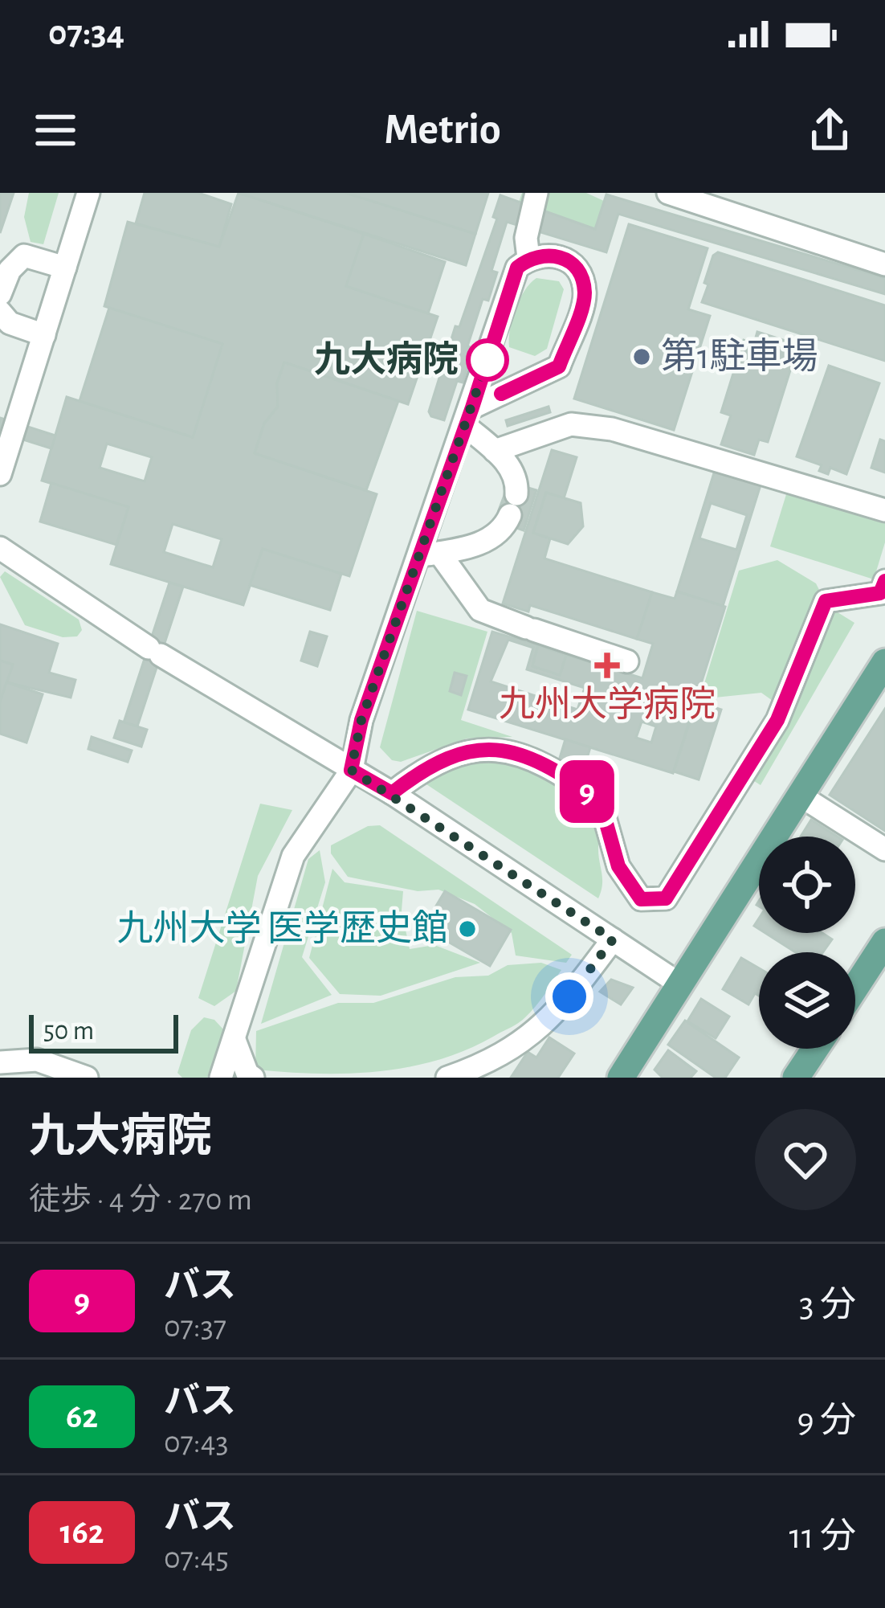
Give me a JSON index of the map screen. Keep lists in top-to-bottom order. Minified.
{"places":{"other":["第1駐車場","九大病院","九州大学 医学歴史館"],"health":["九州大学病院"]},"lines":["bus line 9"],"scale_bar":"50 m","page":{"status":"07:34","header":"Metrio","on_map":"9","scale":"50 m","heading":["九大病院","徒歩 · 4 分 · 270 m"],"list":[{"mark":"9","name":"バス","note":"07:37","value":"3 分"},{"mark":"62","name":"バス","note":"07:43","value":"9 分"},{"mark":"162","name":"バス","note":"07:45","value":"11 分"}]}}
